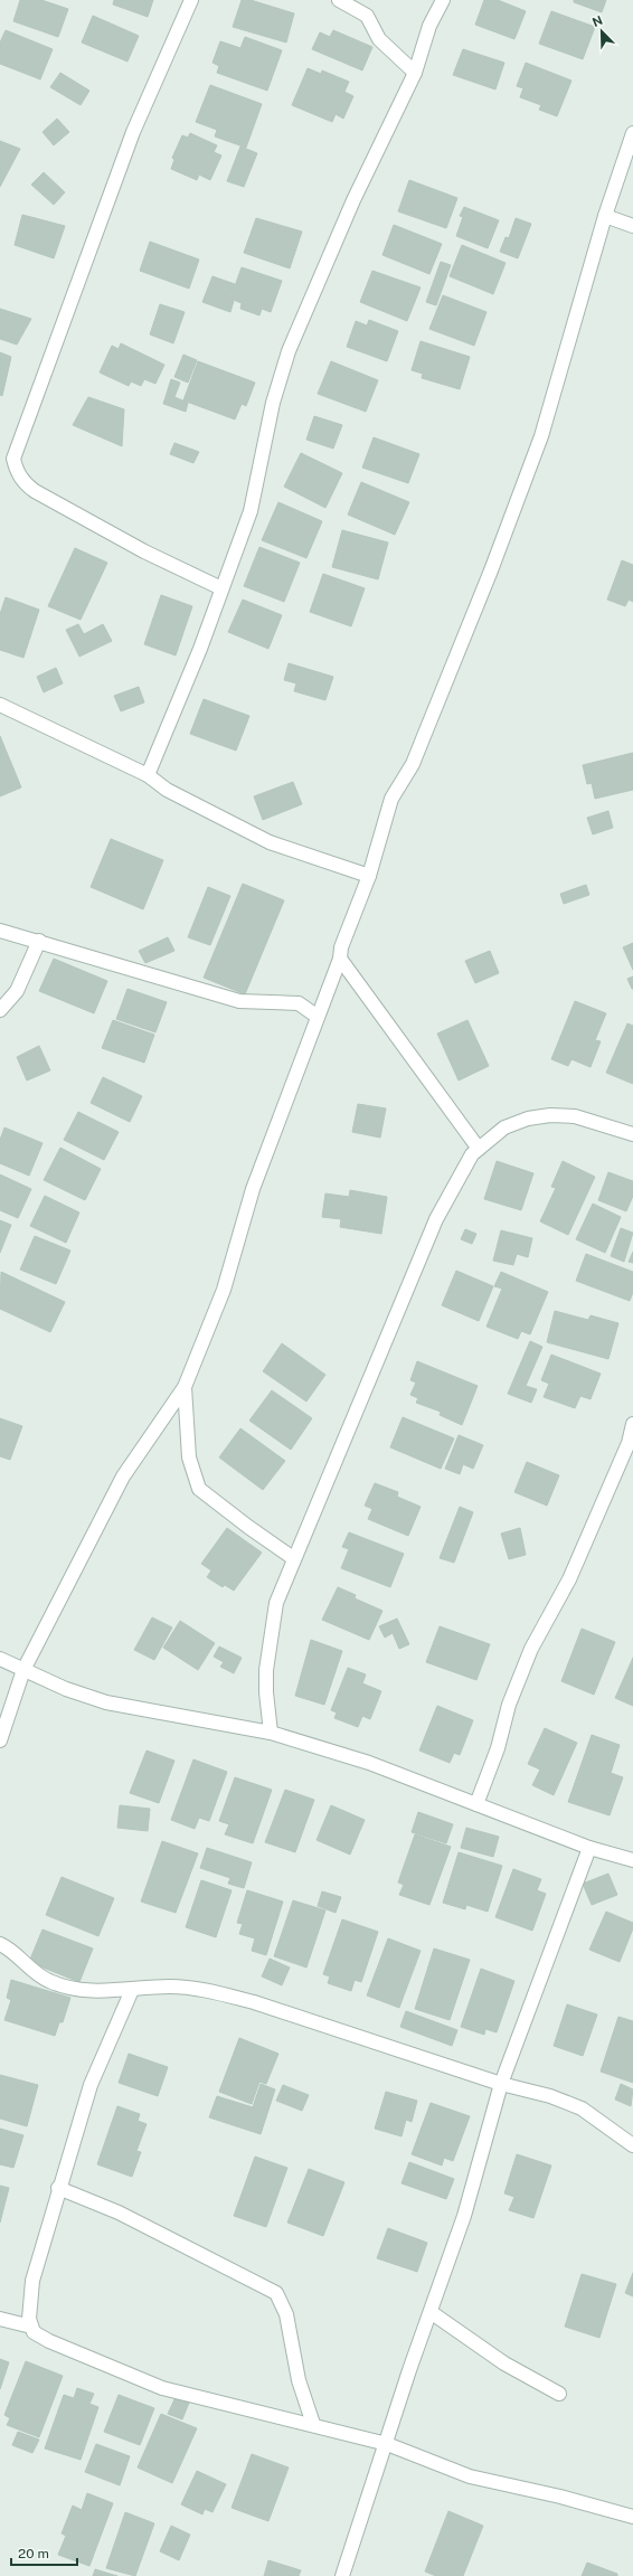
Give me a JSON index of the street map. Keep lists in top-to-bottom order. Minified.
{"scale_bar":"20 m","north":"top left"}
